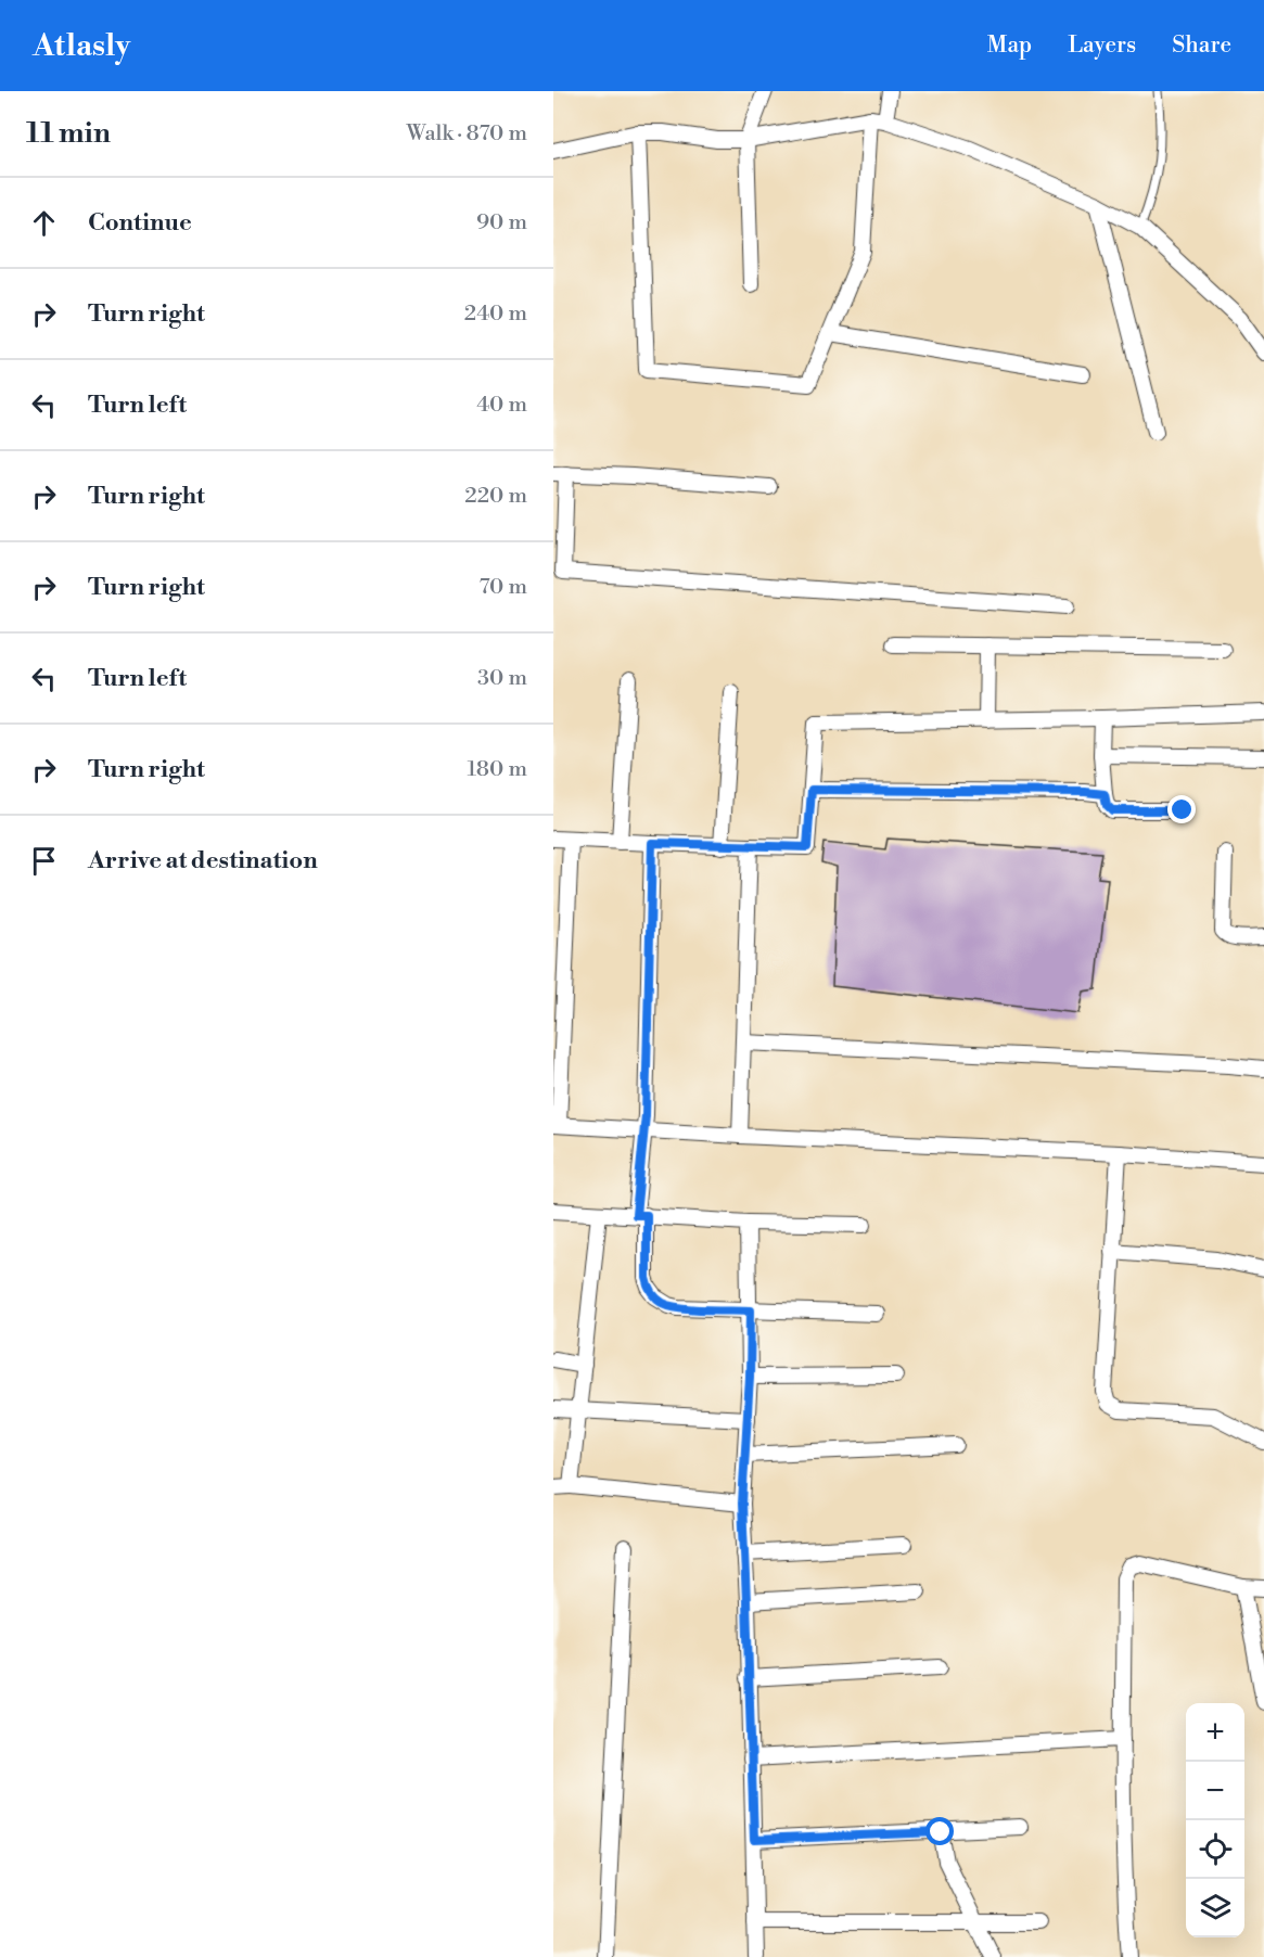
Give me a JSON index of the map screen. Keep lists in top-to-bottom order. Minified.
{"page":{"header":"Atlasly","nav":["Map","Layers","Share"],"heading":["11 min","Walk · 870 m"],"list":[["Continue","90 m"],["Turn right","240 m"],["Turn left","40 m"],["Turn right","220 m"],["Turn right","70 m"],["Turn left","30 m"],["Turn right","180 m"],"Arrive at destination"],"map_buttons":["+","−"]}}
